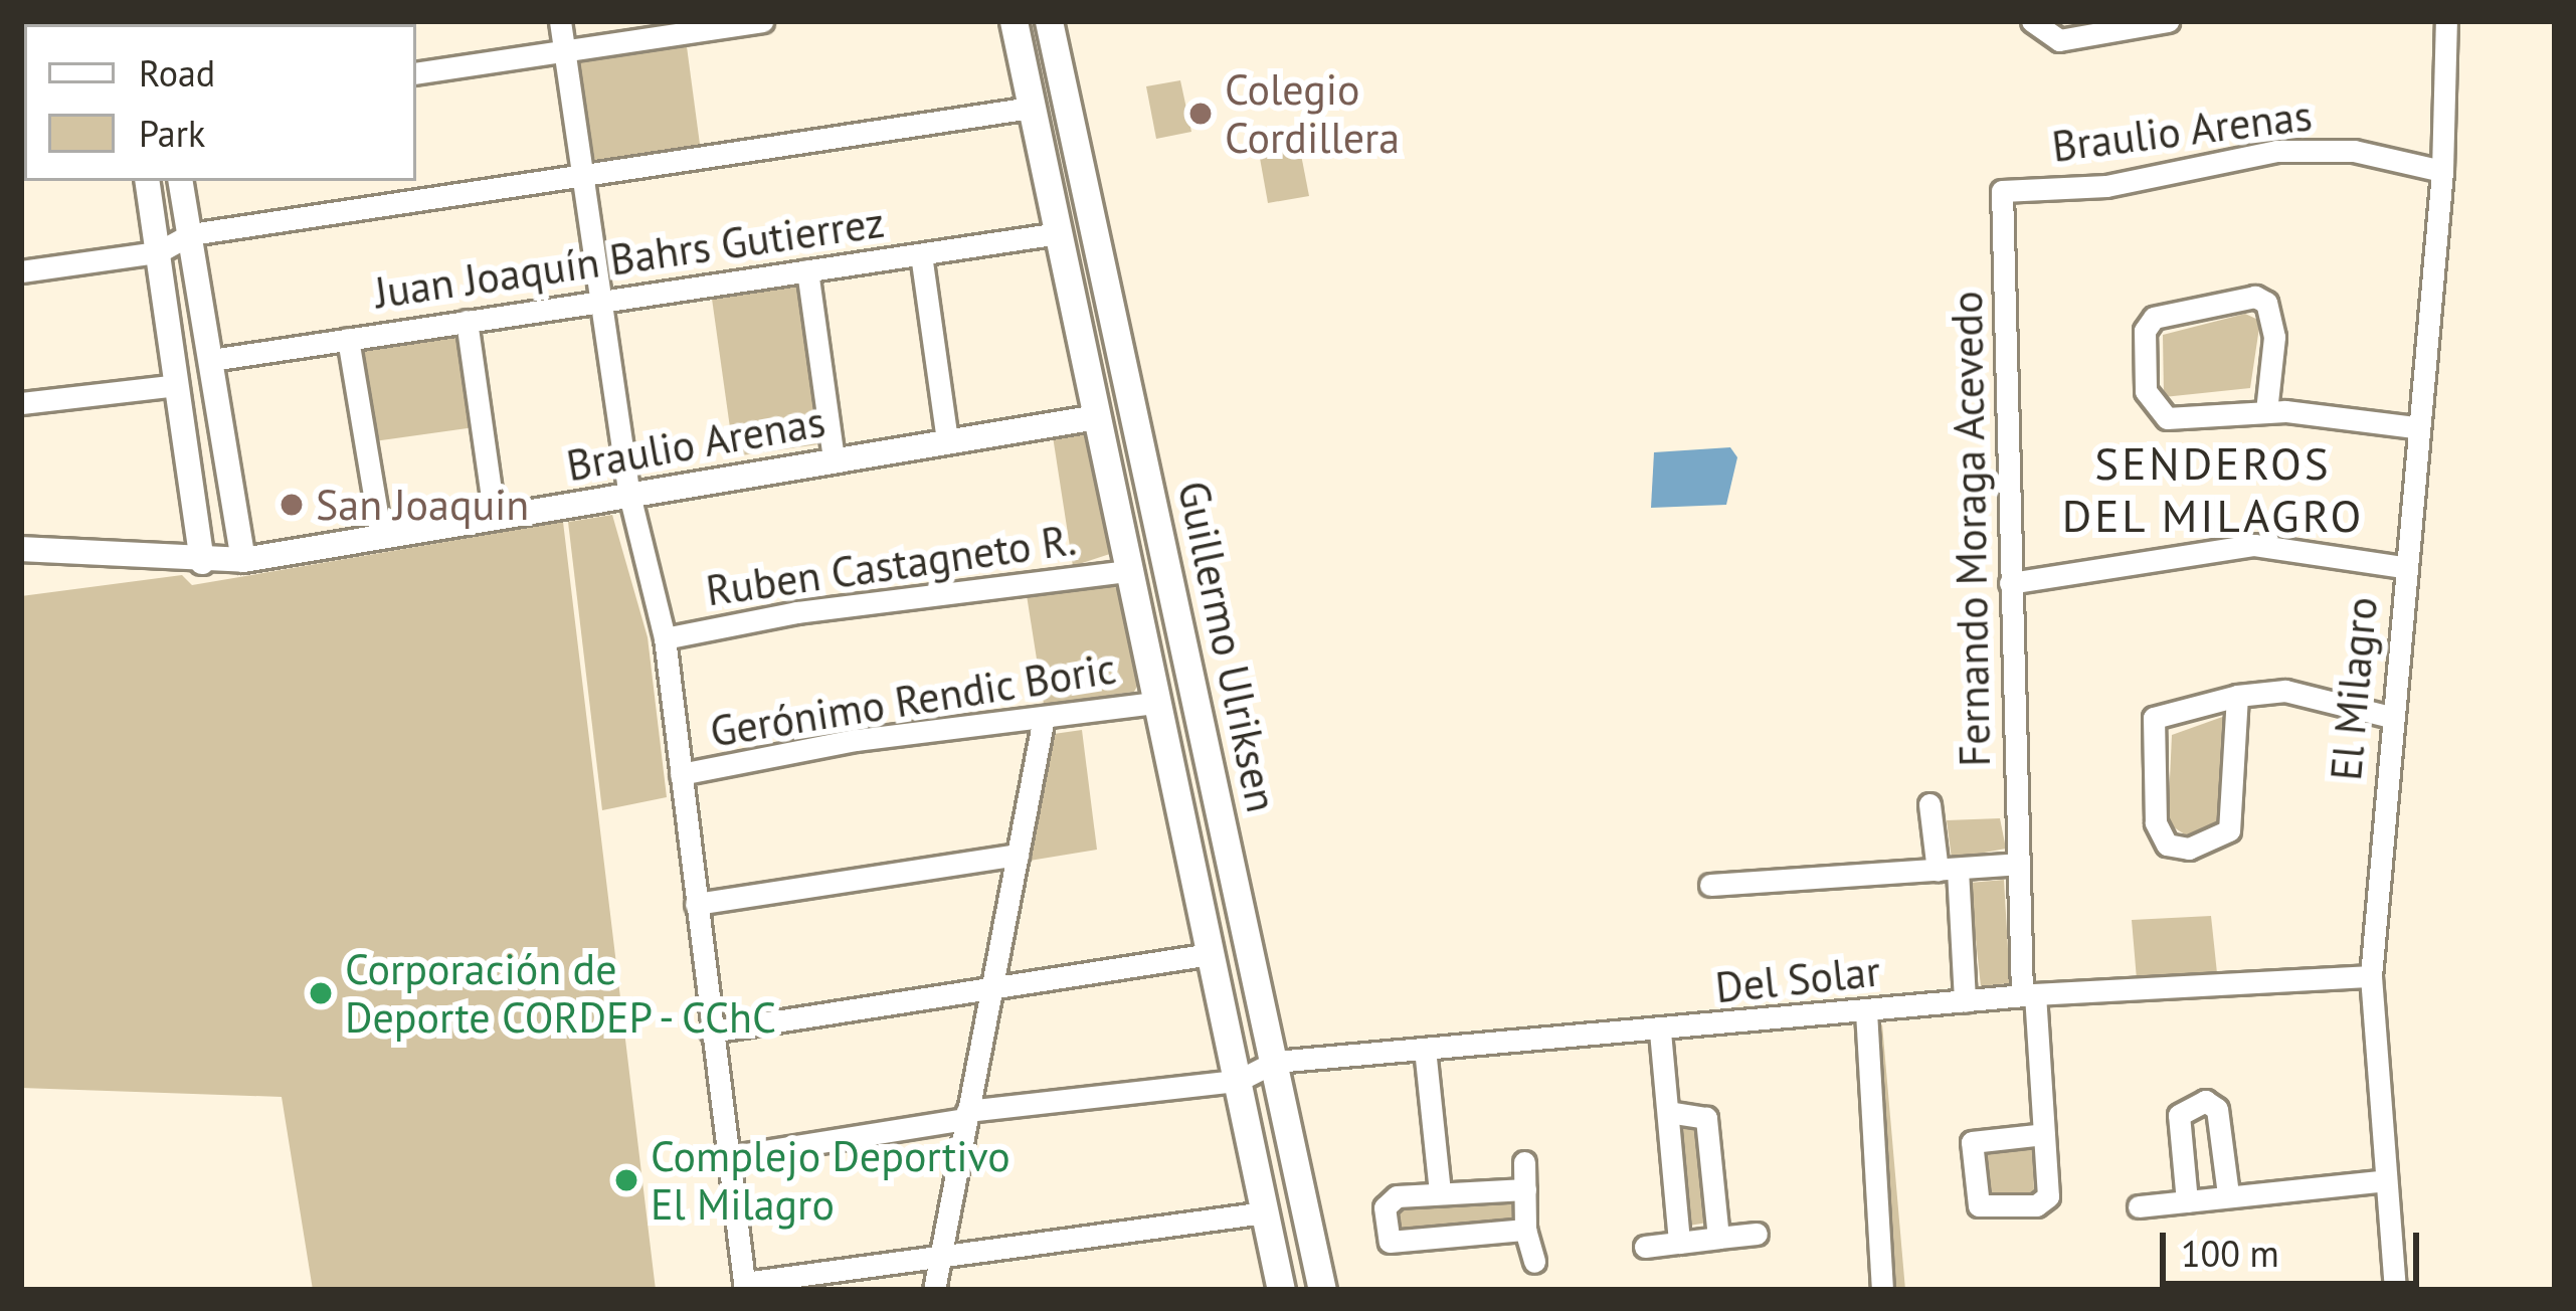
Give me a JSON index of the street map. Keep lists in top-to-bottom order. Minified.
{"streets":{"main road":["Guillermo Ulriksen"],"street":["Braulio Arenas","Juan Joaquín Bahrs Gutierrez","Fernando Moraga Acevedo","Ruben Castagneto R.","El Milagro","Gerónimo Rendic Boric","Del Solar"]},"crossings":[["Braulio Arenas","Fernando Moraga Acevedo"],["Braulio Arenas","Guillermo Ulriksen"],["Braulio Arenas","El Milagro"],["Juan Joaquín Bahrs Gutierrez","Guillermo Ulriksen"],["Fernando Moraga Acevedo","Del Solar"],["Ruben Castagneto R.","Guillermo Ulriksen"],["Guillermo Ulriksen","Gerónimo Rendic Boric"],["Guillermo Ulriksen","Del Solar"],["El Milagro","Del Solar"]],"districts":["SENDEROS DEL MILAGRO"],"places":["Colegio Cordillera","San Joaquin","Corporación de Deporte CORDEP - CChC","Complejo Deportivo El Milagro"],"legend":["Road","Park"],"scale_bar":"100 m"}
